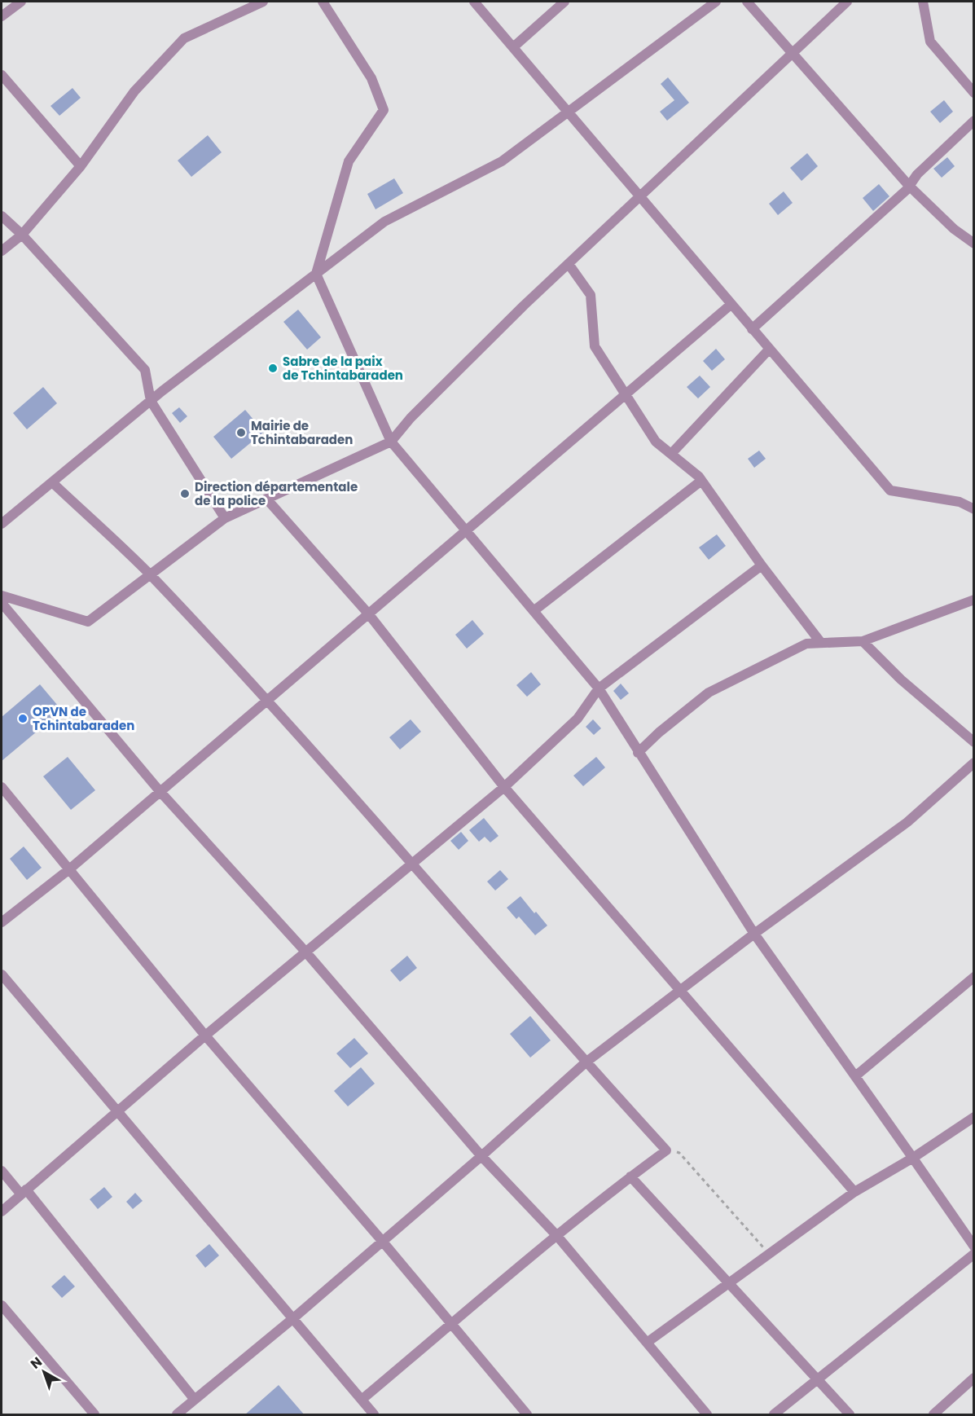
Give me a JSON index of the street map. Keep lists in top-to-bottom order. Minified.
{"places":["Sabre de la paix de Tchintabaraden","Mairie de Tchintabaraden","Direction départementale de la police","OPVN de Tchintabaraden"],"north":"top left"}
